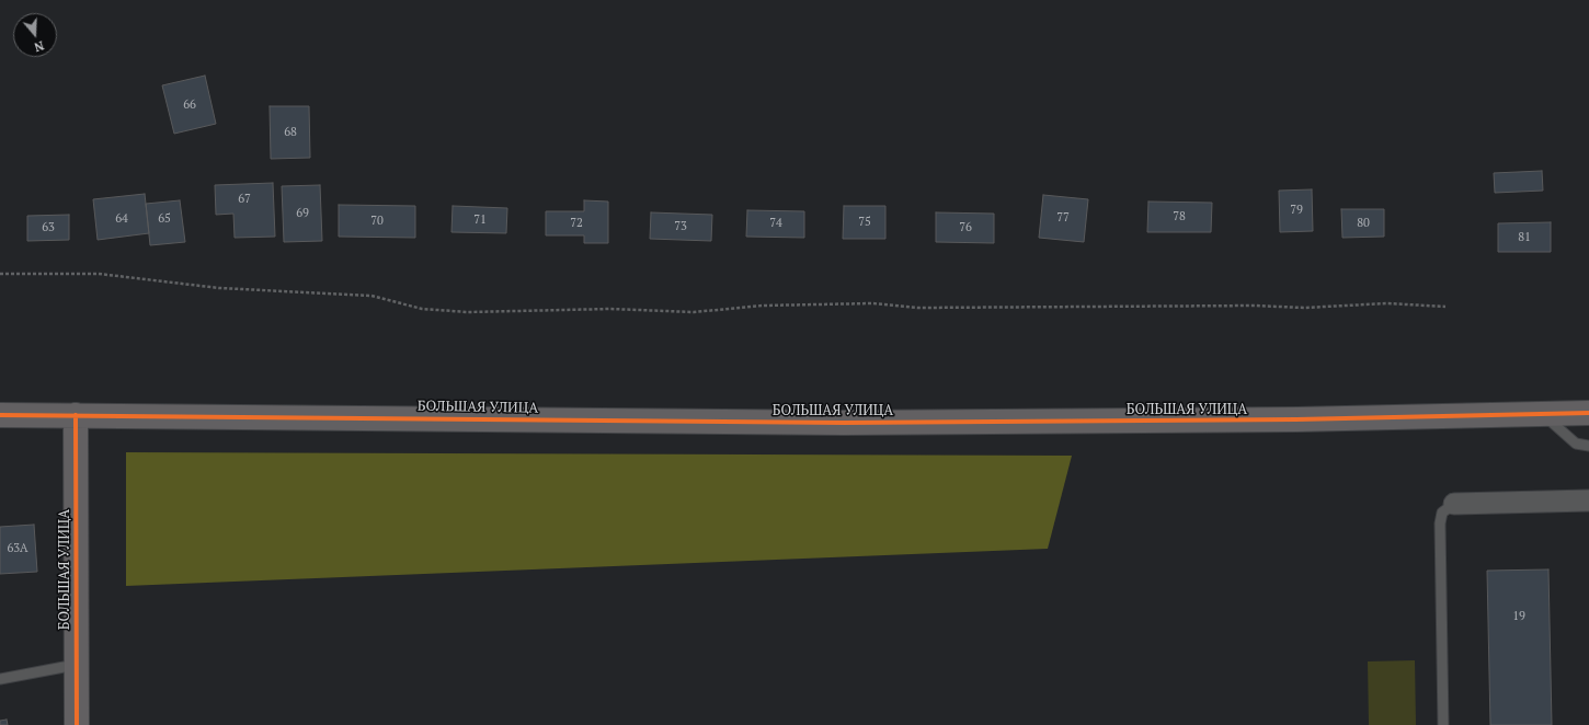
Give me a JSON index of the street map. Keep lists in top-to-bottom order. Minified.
{"streets":{"street":["БОЛЬШАЯ УЛИЦА"]},"house_numbers":["66","68","67","79","69","78","77","64","65","71","70","75","72","74","80","73","63","76","81","63А","19"],"north":"bottom"}
